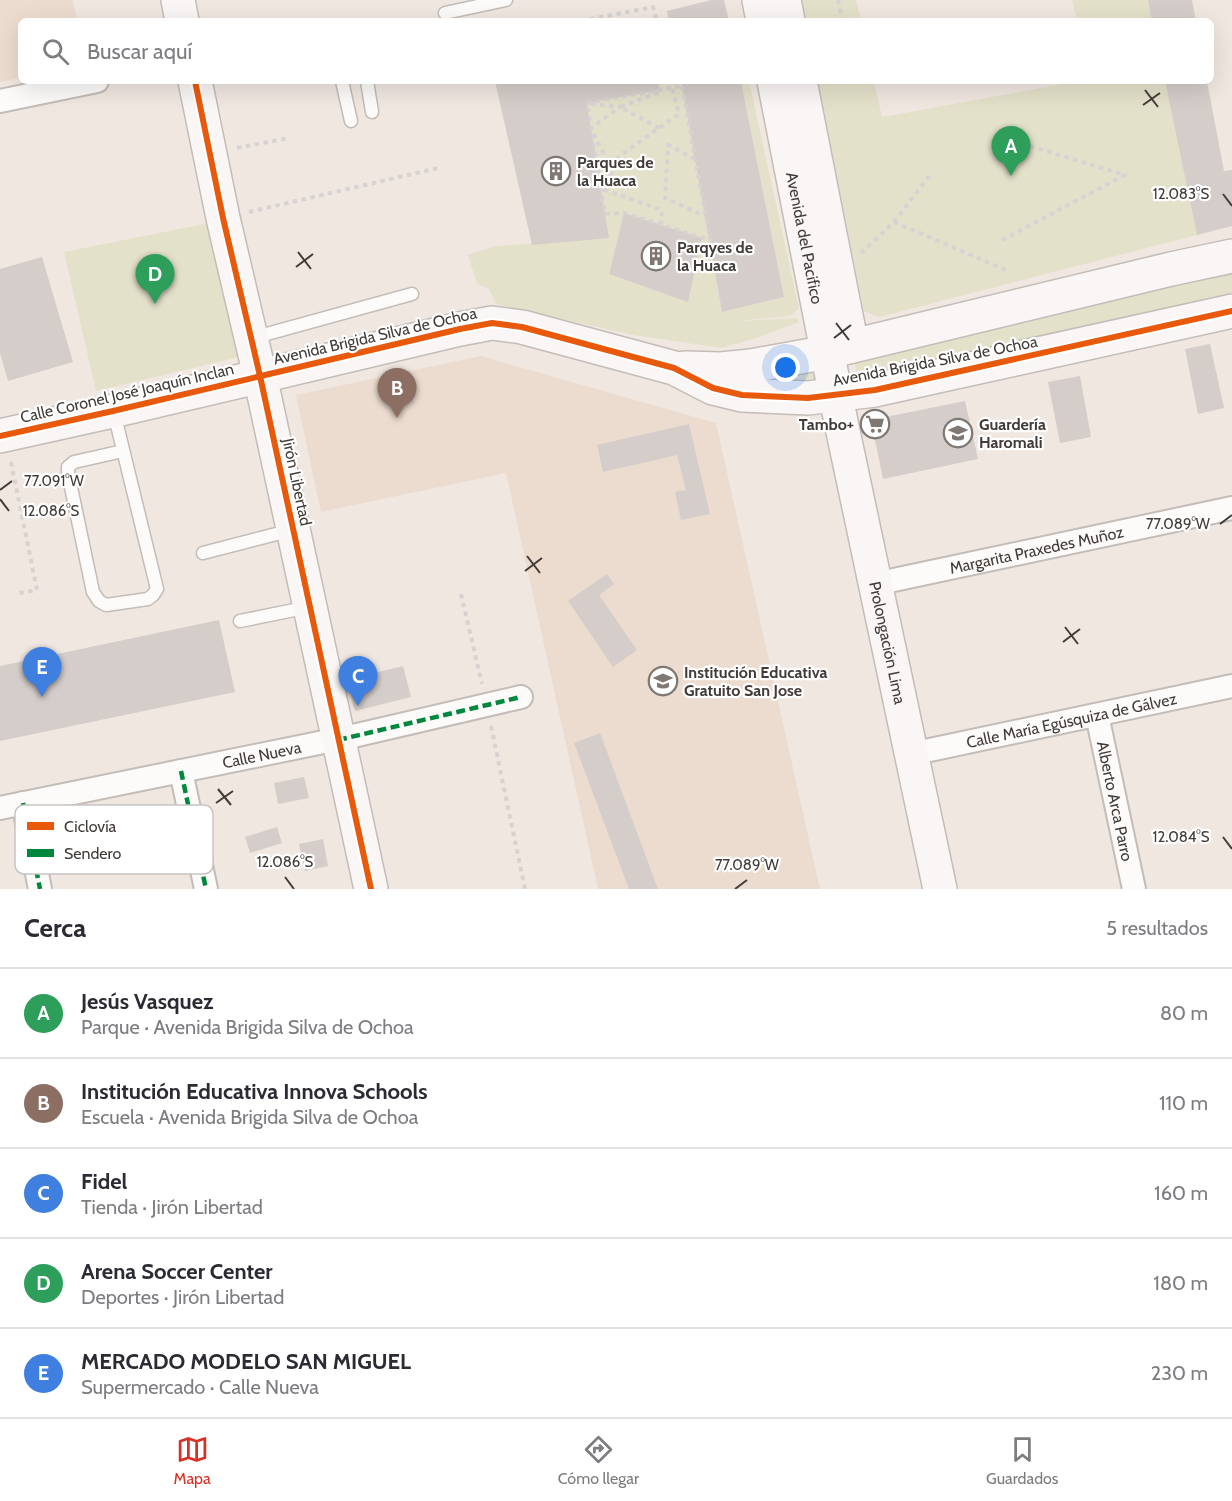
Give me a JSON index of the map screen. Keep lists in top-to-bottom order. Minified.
{"streets":{"street":["Avenida del Pacifico","Avenida Brigida Silva de Ochoa","Calle Coronel José Joaquín Inclan","Jirón Libertad","Margarita Praxedes Muñoz","Prolongación Lima","Calle María Egúsquiza de Gálvez","Calle Nueva","Alberto Arca Parro"]},"crossings":[["Avenida del Pacifico","Avenida Brigida Silva de Ochoa"],["Avenida del Pacifico","Prolongación Lima"],["Avenida Brigida Silva de Ochoa","Calle Coronel José Joaquín Inclan"],["Avenida Brigida Silva de Ochoa","Jirón Libertad"],["Avenida Brigida Silva de Ochoa","Prolongación Lima"],["Calle Coronel José Joaquín Inclan","Jirón Libertad"],["Jirón Libertad","Calle Nueva"],["Margarita Praxedes Muñoz","Prolongación Lima"],["Prolongación Lima","Calle María Egúsquiza de Gálvez"],["Calle María Egúsquiza de Gálvez","Alberto Arca Parro"]],"places":{"building":["Parques de la Huaca","Parqyes de la Huaca"],"supermarket":["Tambo+"],"school or university":["Guardería Haromali","Institución Educativa Gratuito San Jose"]},"legend":["Ciclovía","Sendero"],"page":{"search":"Buscar aquí","pins":["A","D","B","E","C"],"heading":["Cerca","5 resultados"],"list":[{"mark":"A","name":"Jesús Vasquez","note":"Parque · Avenida Brigida Silva de Ochoa","value":"80 m"},{"mark":"B","name":"Institución Educativa Innova Schools","note":"Escuela · Avenida Brigida Silva de Ochoa","value":"110 m"},{"mark":"C","name":"Fidel","note":"Tienda · Jirón Libertad","value":"160 m"},{"mark":"D","name":"Arena Soccer Center","note":"Deportes · Jirón Libertad","value":"180 m"},{"mark":"E","name":"MERCADO MODELO SAN MIGUEL","note":"Supermercado · Calle Nueva","value":"230 m"}],"nav":["Mapa","Cómo llegar","Guardados"]},"coordinates":["12.083°S","77.091°W","12.086°S","77.089°W","12.084°S"]}
